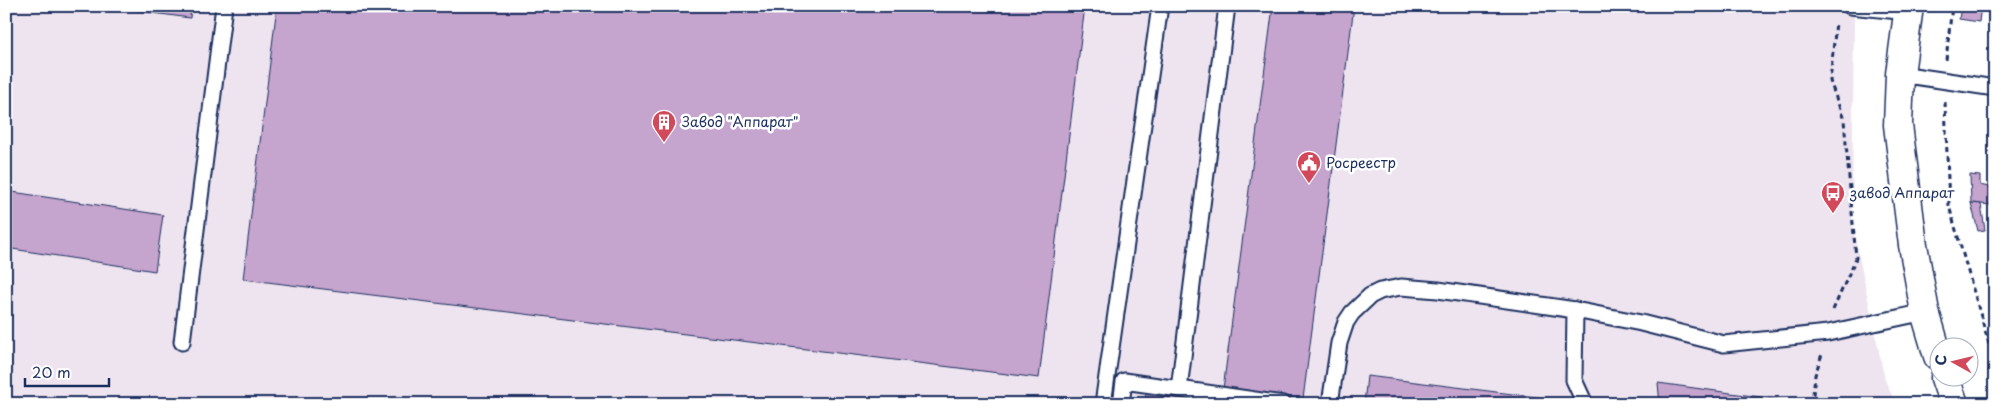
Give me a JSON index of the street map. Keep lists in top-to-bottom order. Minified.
{"places":{"building":["Завод \"Аппарат\""],"public building":["Росреестр"],"bus stop":["завод Аппарат"]},"scale_bar":"20 m","north":"left"}
